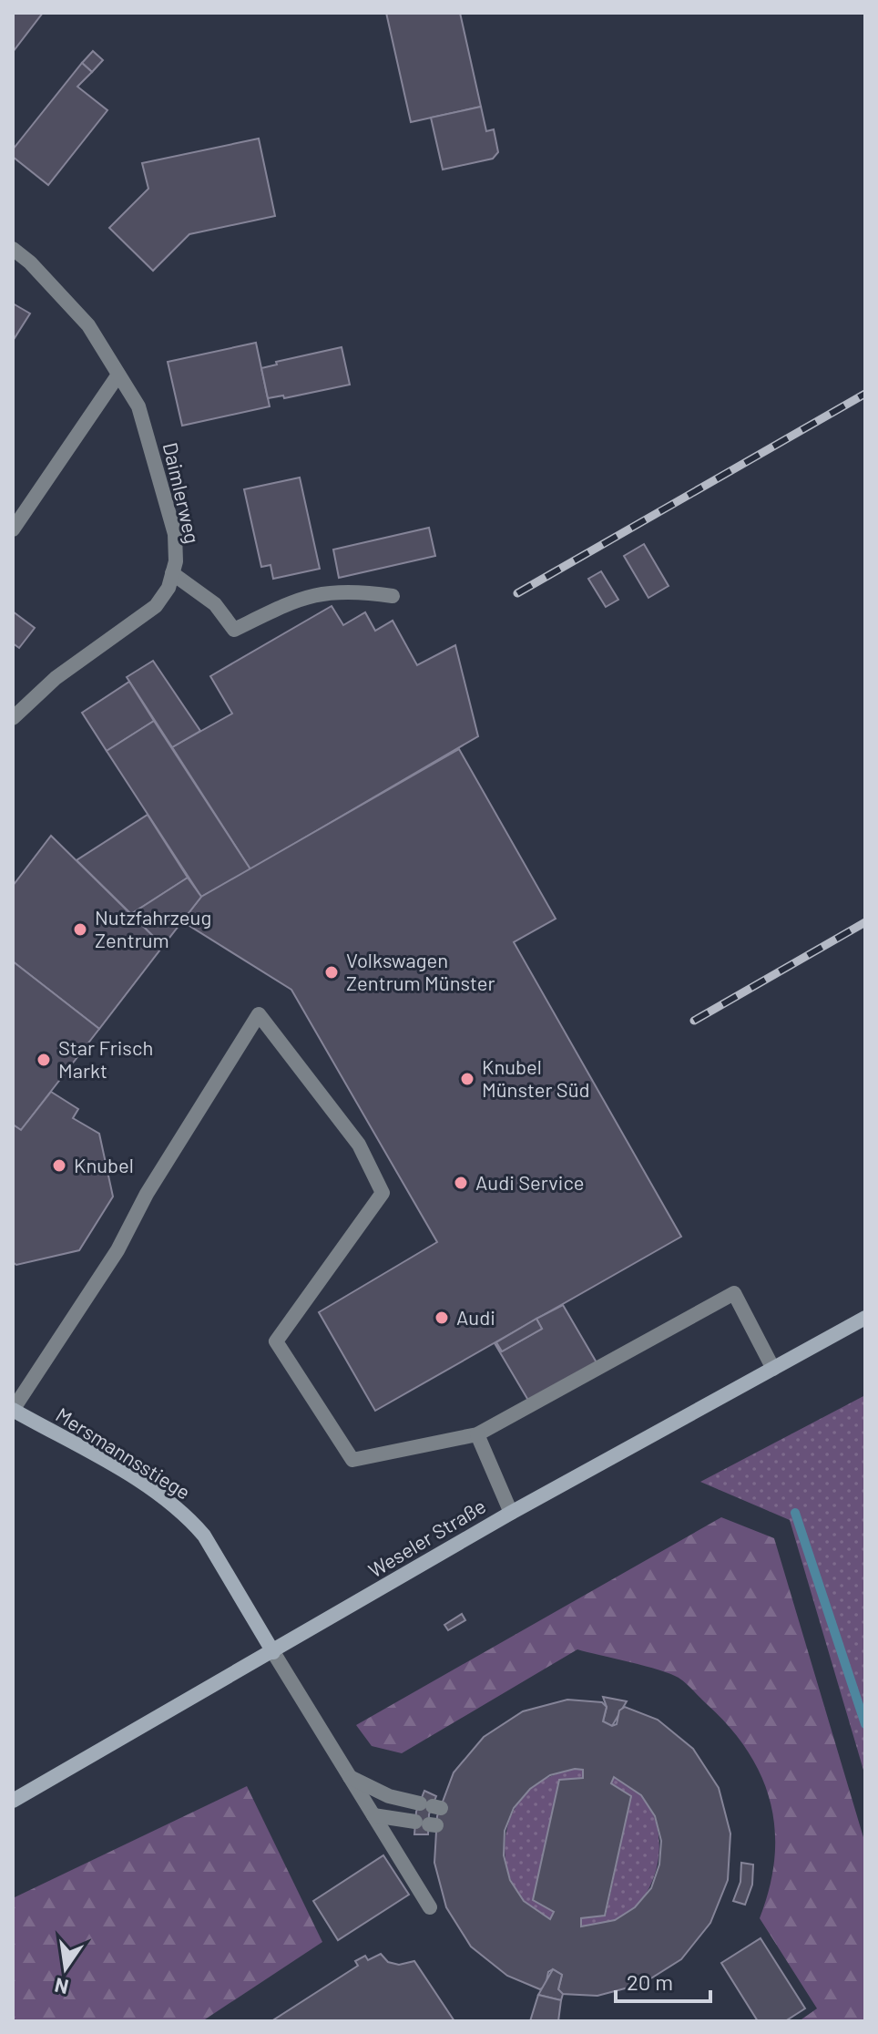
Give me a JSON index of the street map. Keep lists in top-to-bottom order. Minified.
{"streets":{"main road":["Mersmannsstiege","Weseler Straße"],"street":["Daimlerweg"]},"crossings":[["Mersmannsstiege","Weseler Straße"]],"places":["Nutzfahrzeug Zentrum","Volkswagen Zentrum Münster","Star Frisch Markt","Knubel Münster Süd","Knubel","Audi Service","Audi"],"scale_bar":"20 m","north":"bottom"}
